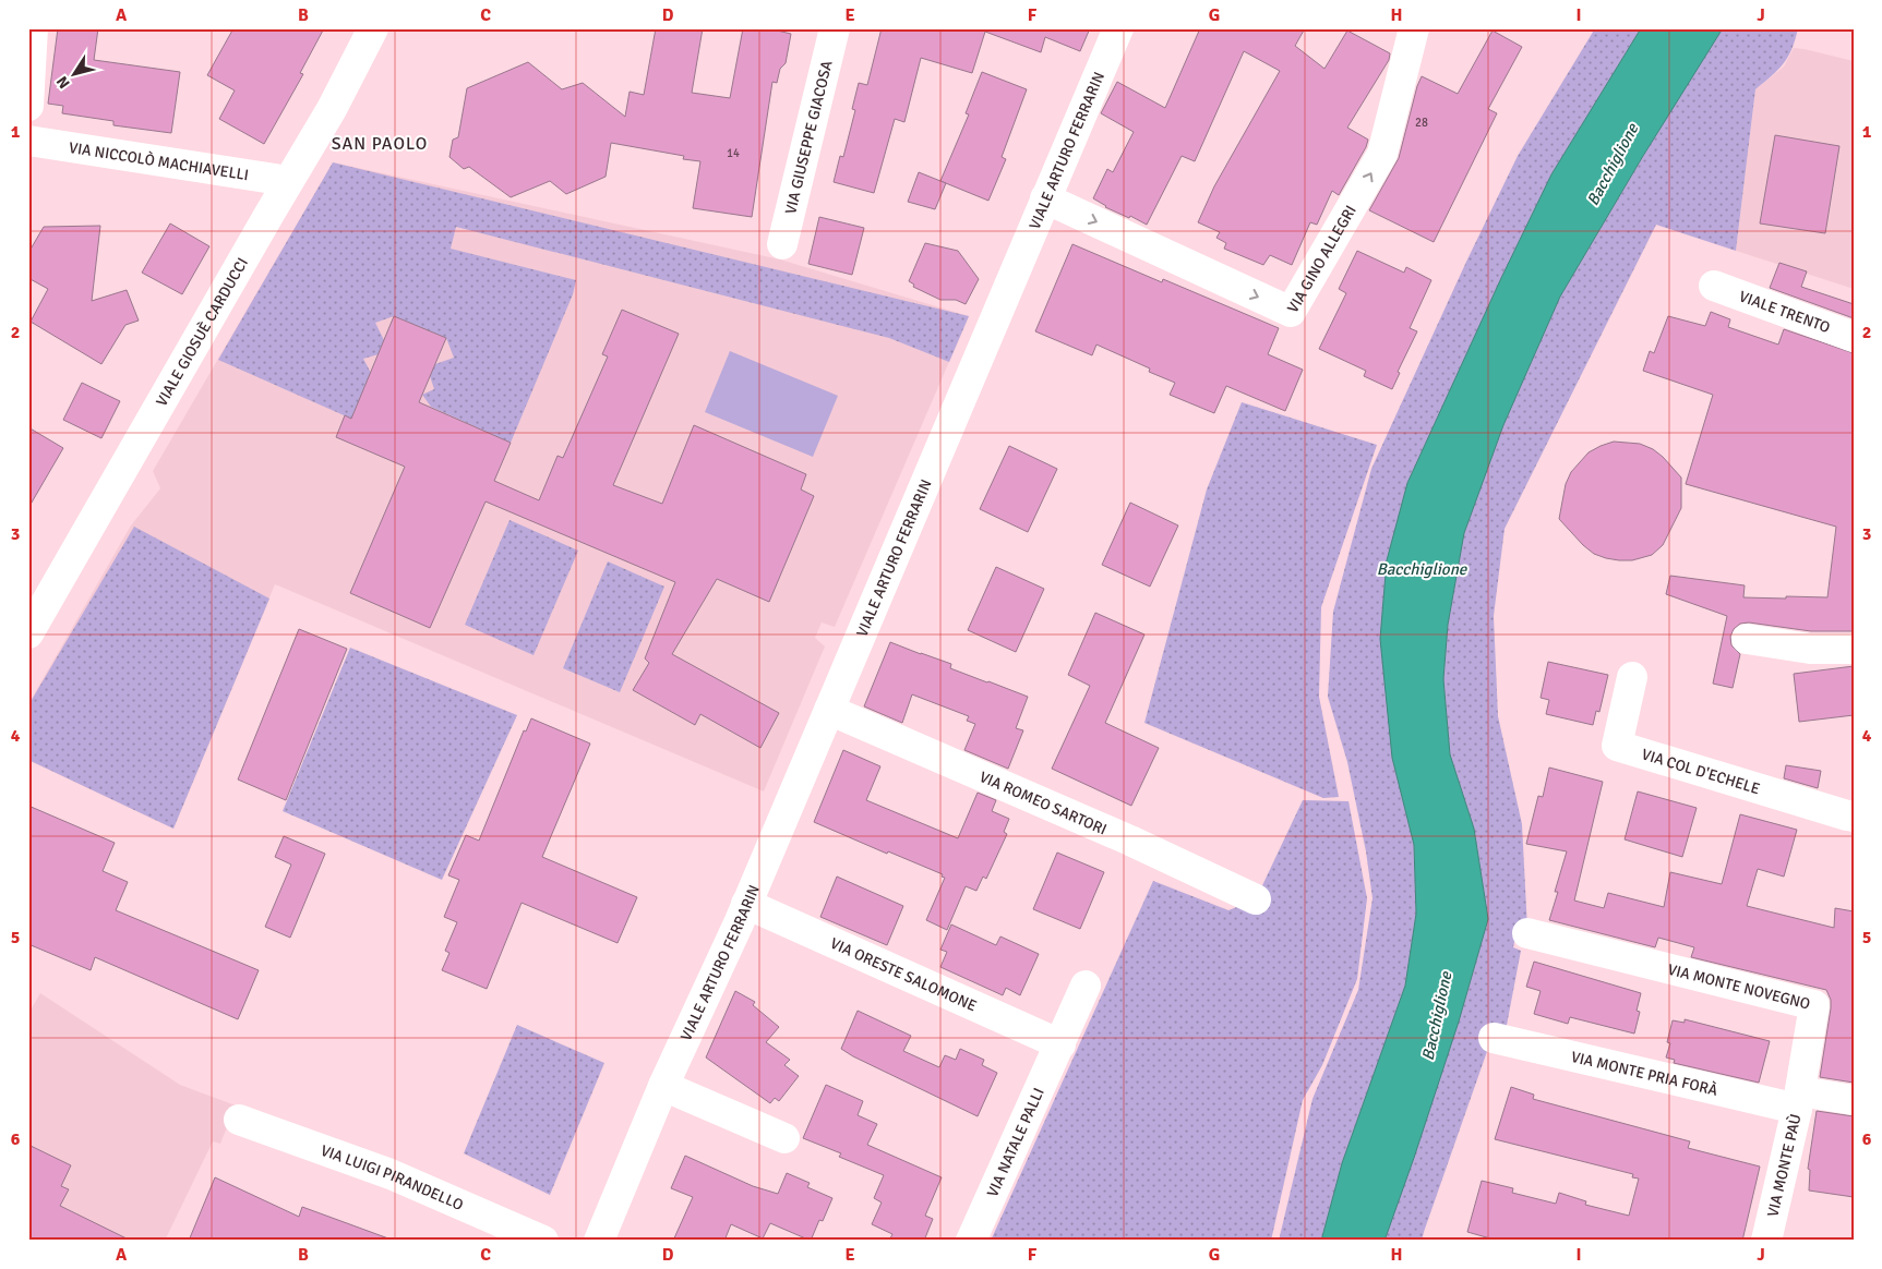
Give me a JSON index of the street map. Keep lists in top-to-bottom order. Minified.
{"streets":{"street":["VIA GIUSEPPE GIACOSA","VIALE ARTURO FERRARIN","VIA NICCOLÒ MACHIAVELLI","VIA GINO ALLEGRI","VIALE TRENTO","VIALE GIOSUÈ CARDUCCI","VIA COL D'ECHELE","VIA ROMEO SARTORI","VIA ORESTE SALOMONE","VIA MONTE NOVEGNO","VIA MONTE PRIA FORÀ","VIA NATALE PALLI","VIA MONTE PAÙ","VIA LUIGI PIRANDELLO"]},"crossings":[["VIALE ARTURO FERRARIN","VIA GINO ALLEGRI"],["VIALE ARTURO FERRARIN","VIA ROMEO SARTORI"],["VIALE ARTURO FERRARIN","VIA ORESTE SALOMONE"],["VIA NICCOLÒ MACHIAVELLI","VIALE GIOSUÈ CARDUCCI"],["VIA ORESTE SALOMONE","VIA NATALE PALLI"],["VIA MONTE NOVEGNO","VIA MONTE PRIA FORÀ"],["VIA MONTE NOVEGNO","VIA MONTE PAÙ"],["VIA MONTE PRIA FORÀ","VIA MONTE PAÙ"]],"districts":["SAN PAOLO"],"water":["Bacchiglione"],"house_numbers":["28","14"],"north":"bottom left","grid":{"columns":["A","B","C","D","E","F","G","H","I","J"],"rows":["1","2","3","4","5","6"]}}
